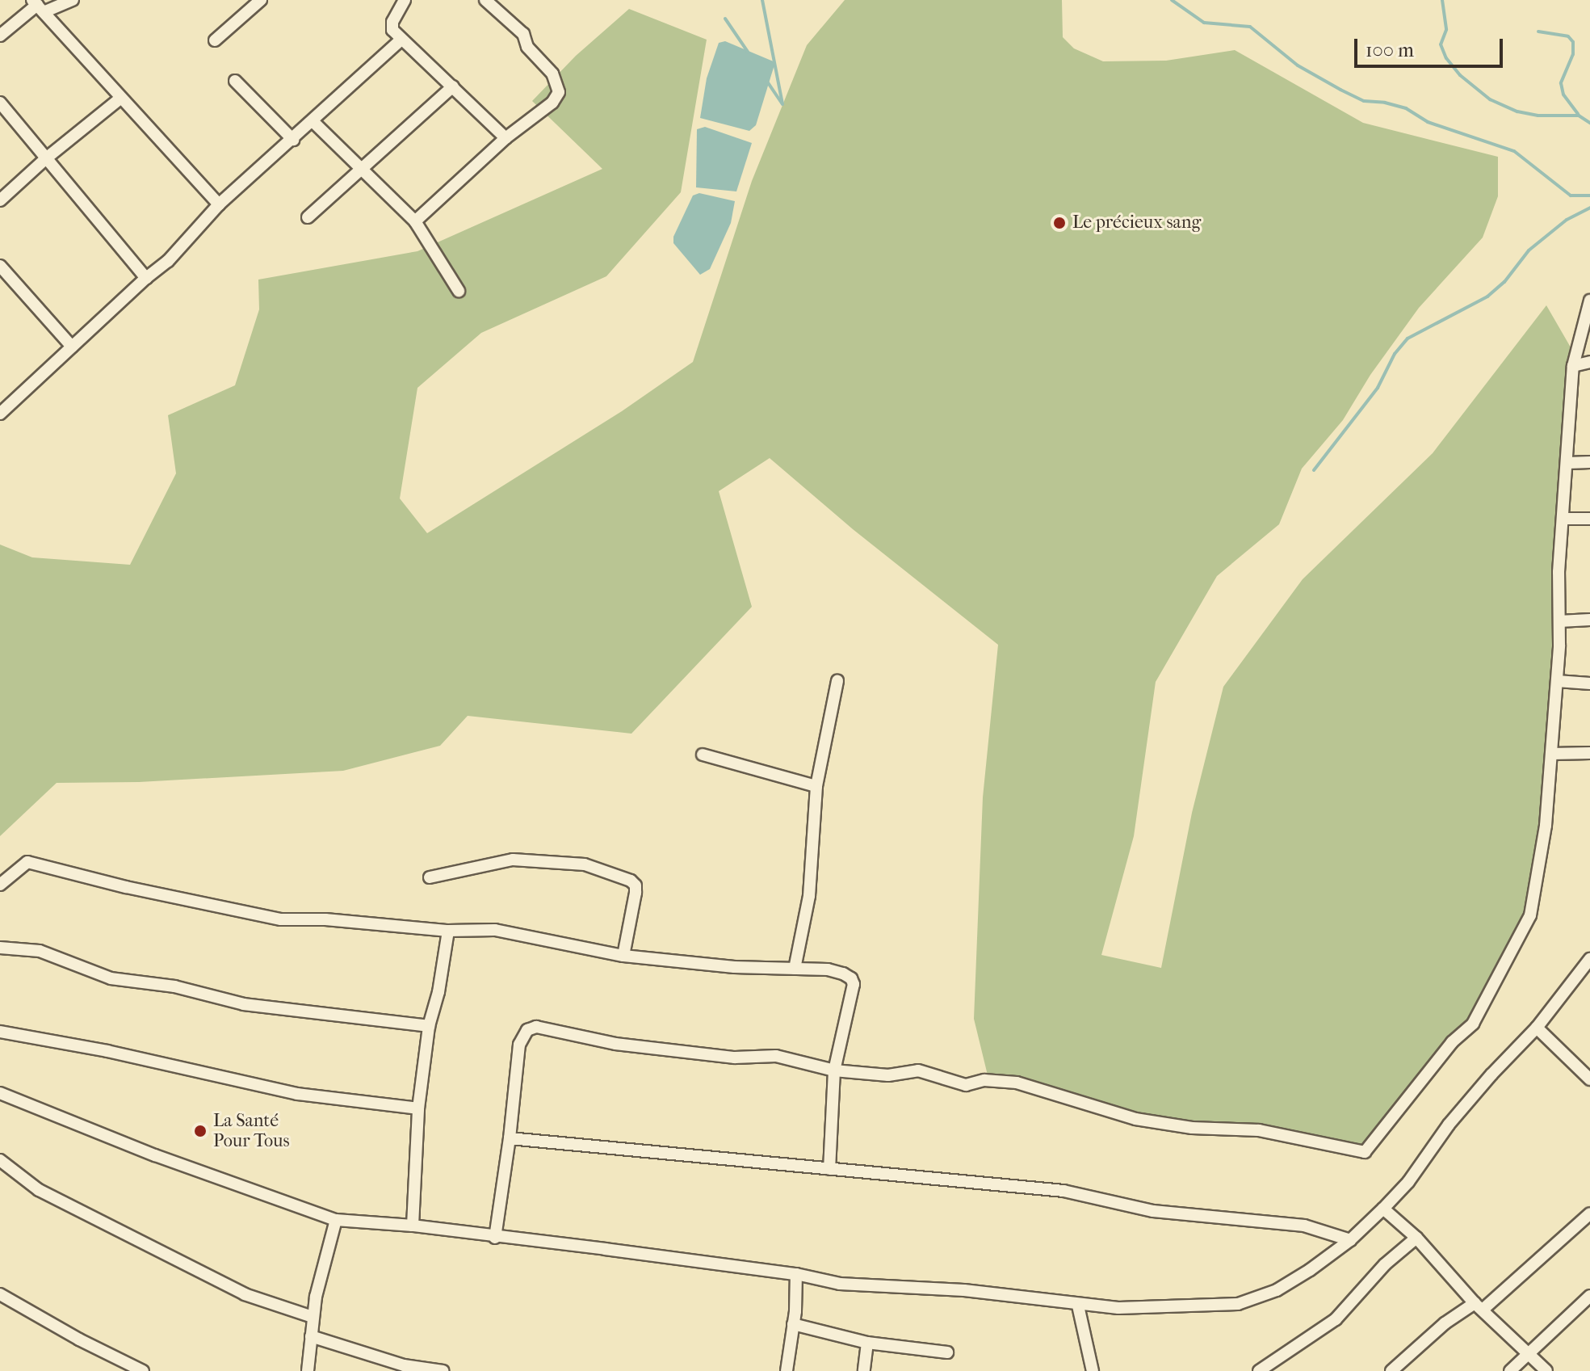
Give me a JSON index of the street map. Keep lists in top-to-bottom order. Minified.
{"places":["Le précieux sang","La Santé Pour Tous"],"scale_bar":"100 m"}
